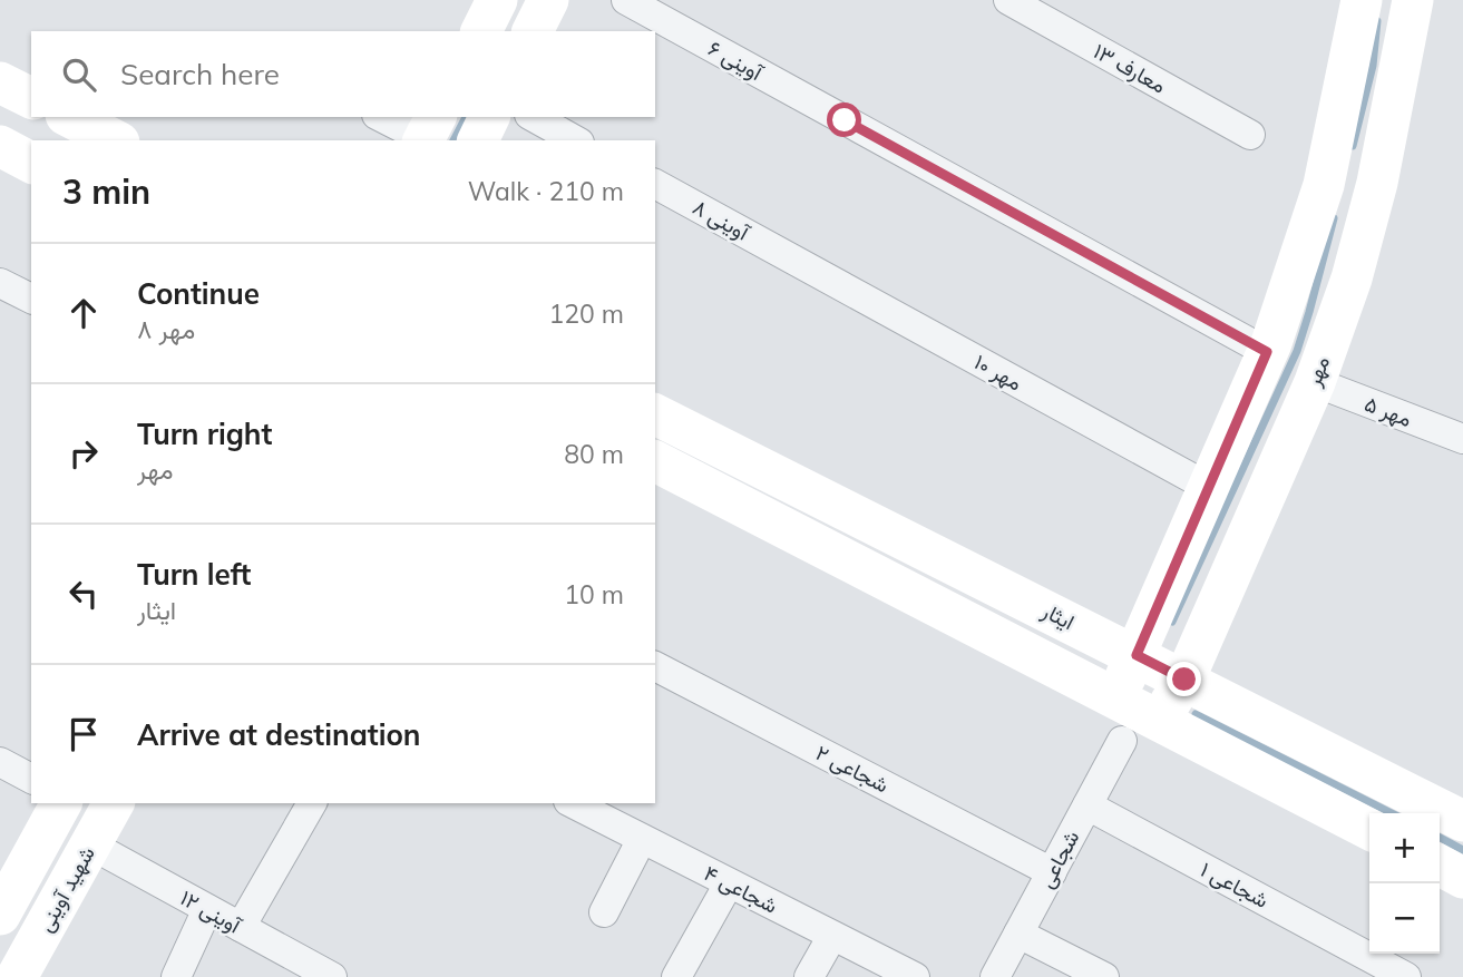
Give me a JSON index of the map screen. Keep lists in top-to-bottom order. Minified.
{"streets":{"street":["۶ آوینی","معارف ۱۳","۸ آوینی","مهر","مهر ۱۰","مهر ۵","ایثار","شجاعی ۲","شجاعی","شجاعی ۱","شهید آوینی","شجاعی ۴","۱۲ آوینی"]},"crossings":[["۸ آوینی","مهر ۱۰"],["مهر","مهر ۵"],["مهر","ایثار"],["شجاعی ۲","شجاعی"],["شجاعی","شجاعی ۱"],["شهید آوینی","۱۲ آوینی"]],"page":{"search":"Search here","heading":["3 min","Walk · 210 m"],"list":[["Continue","مهر ۸","120 m"],["Turn right","مهر","80 m"],["Turn left","ایثار","10 m"],"Arrive at destination"],"map_buttons":["+","−"]}}
